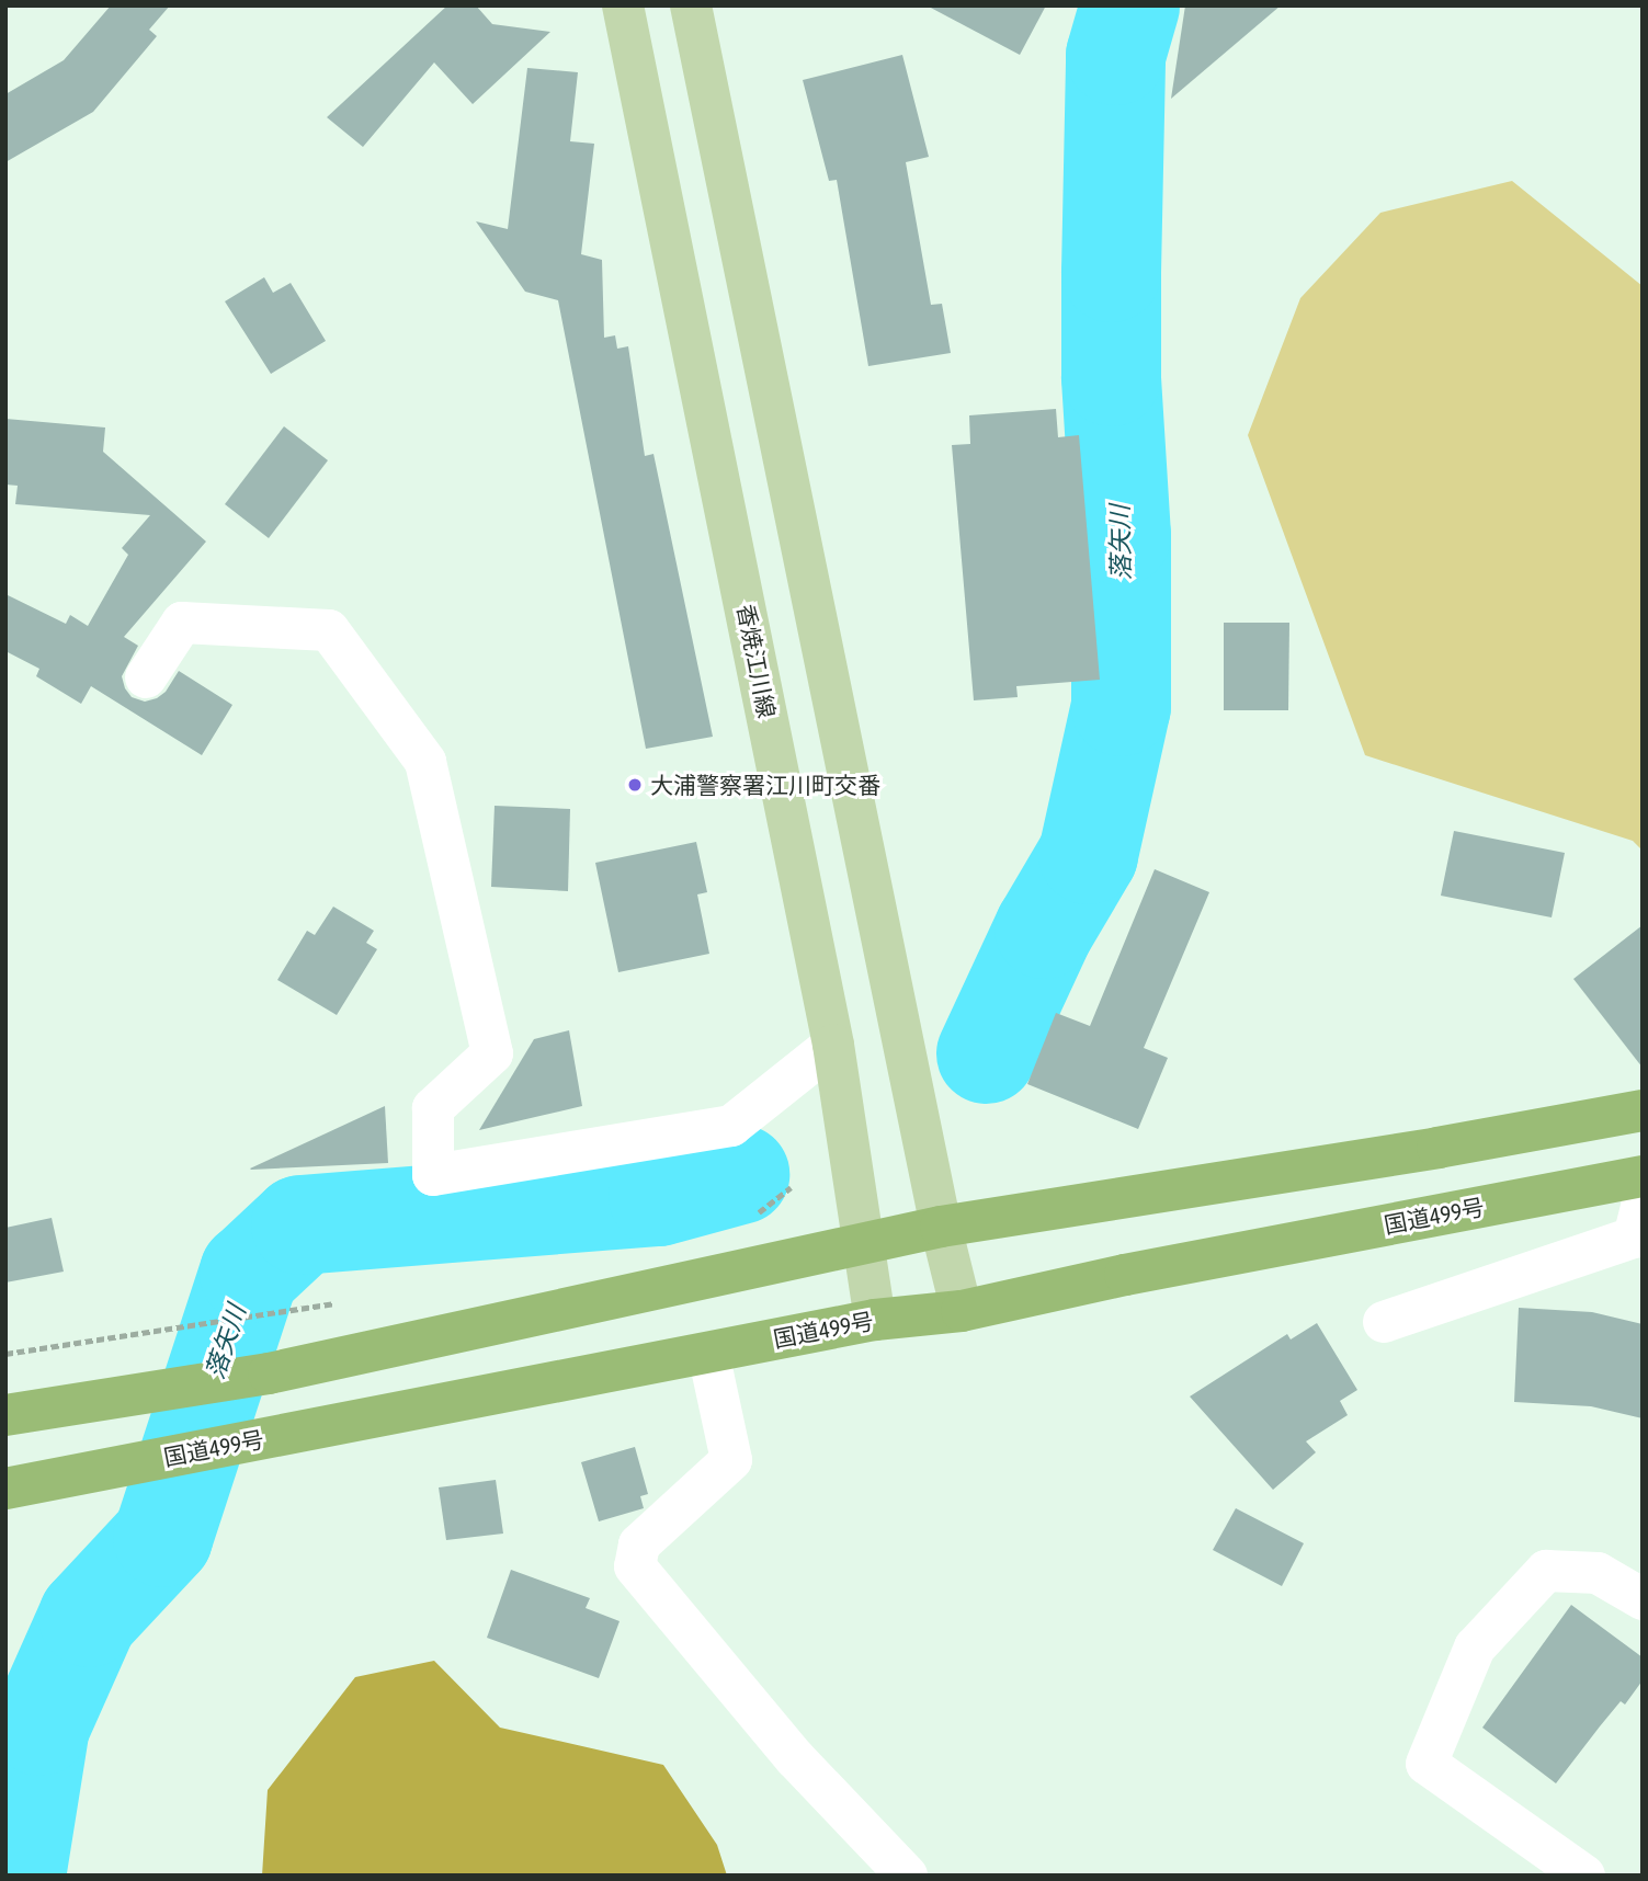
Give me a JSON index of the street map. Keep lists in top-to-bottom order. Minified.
{"streets":{"highway":["国道499号"],"main road":["香焼江川線"]},"crossings":[["香焼江川線","国道499号"]],"water":["落矢川"],"places":["大浦警察署江川町交番"]}
